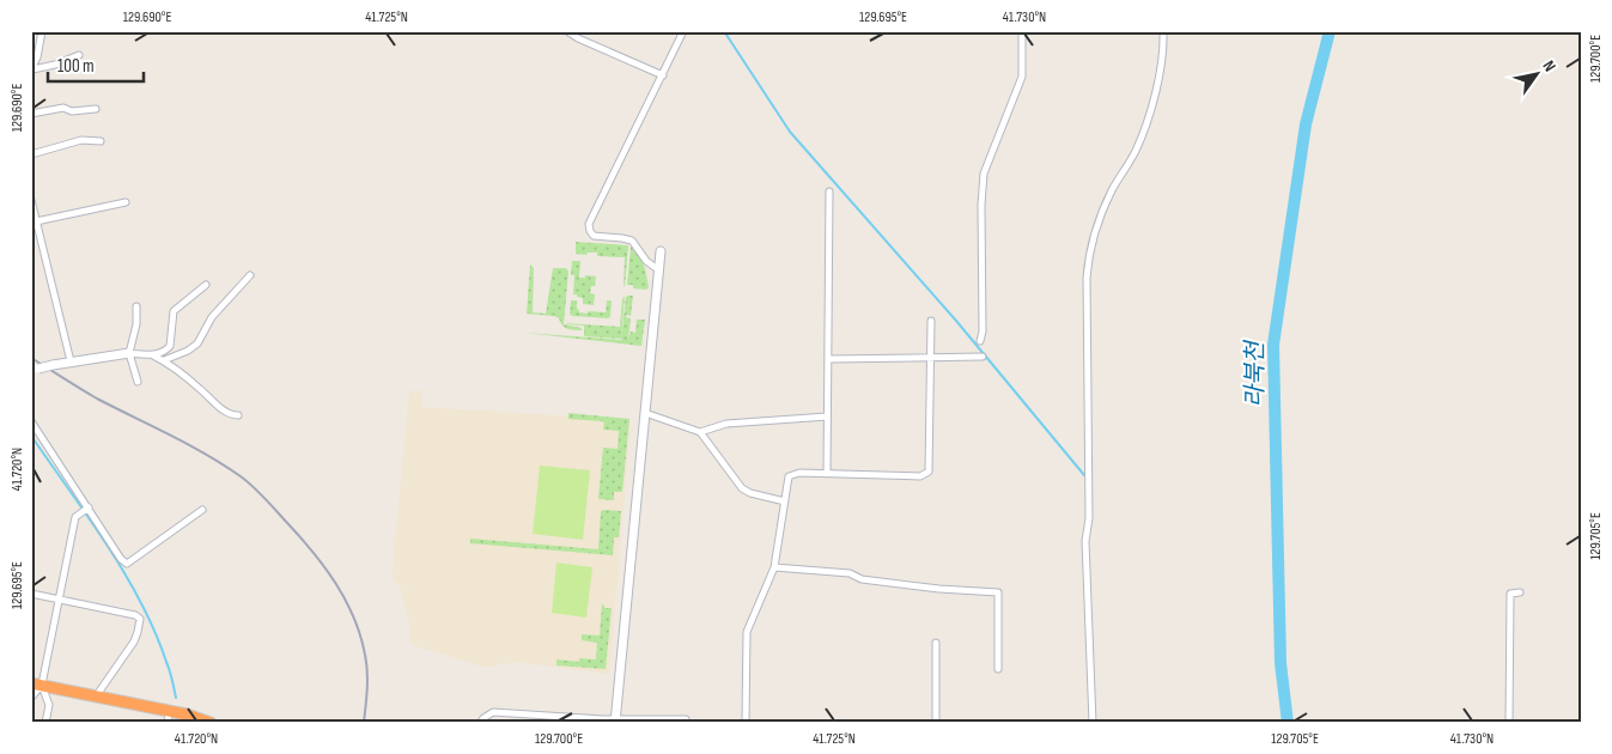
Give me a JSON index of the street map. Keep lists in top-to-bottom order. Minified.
{"water":["라북천"],"scale_bar":"100 m","north":"top right","coordinates":["129.690°E","41.725°N","129.695°E","41.730°N","129.700°E","41.720°N","129.705°E"]}
